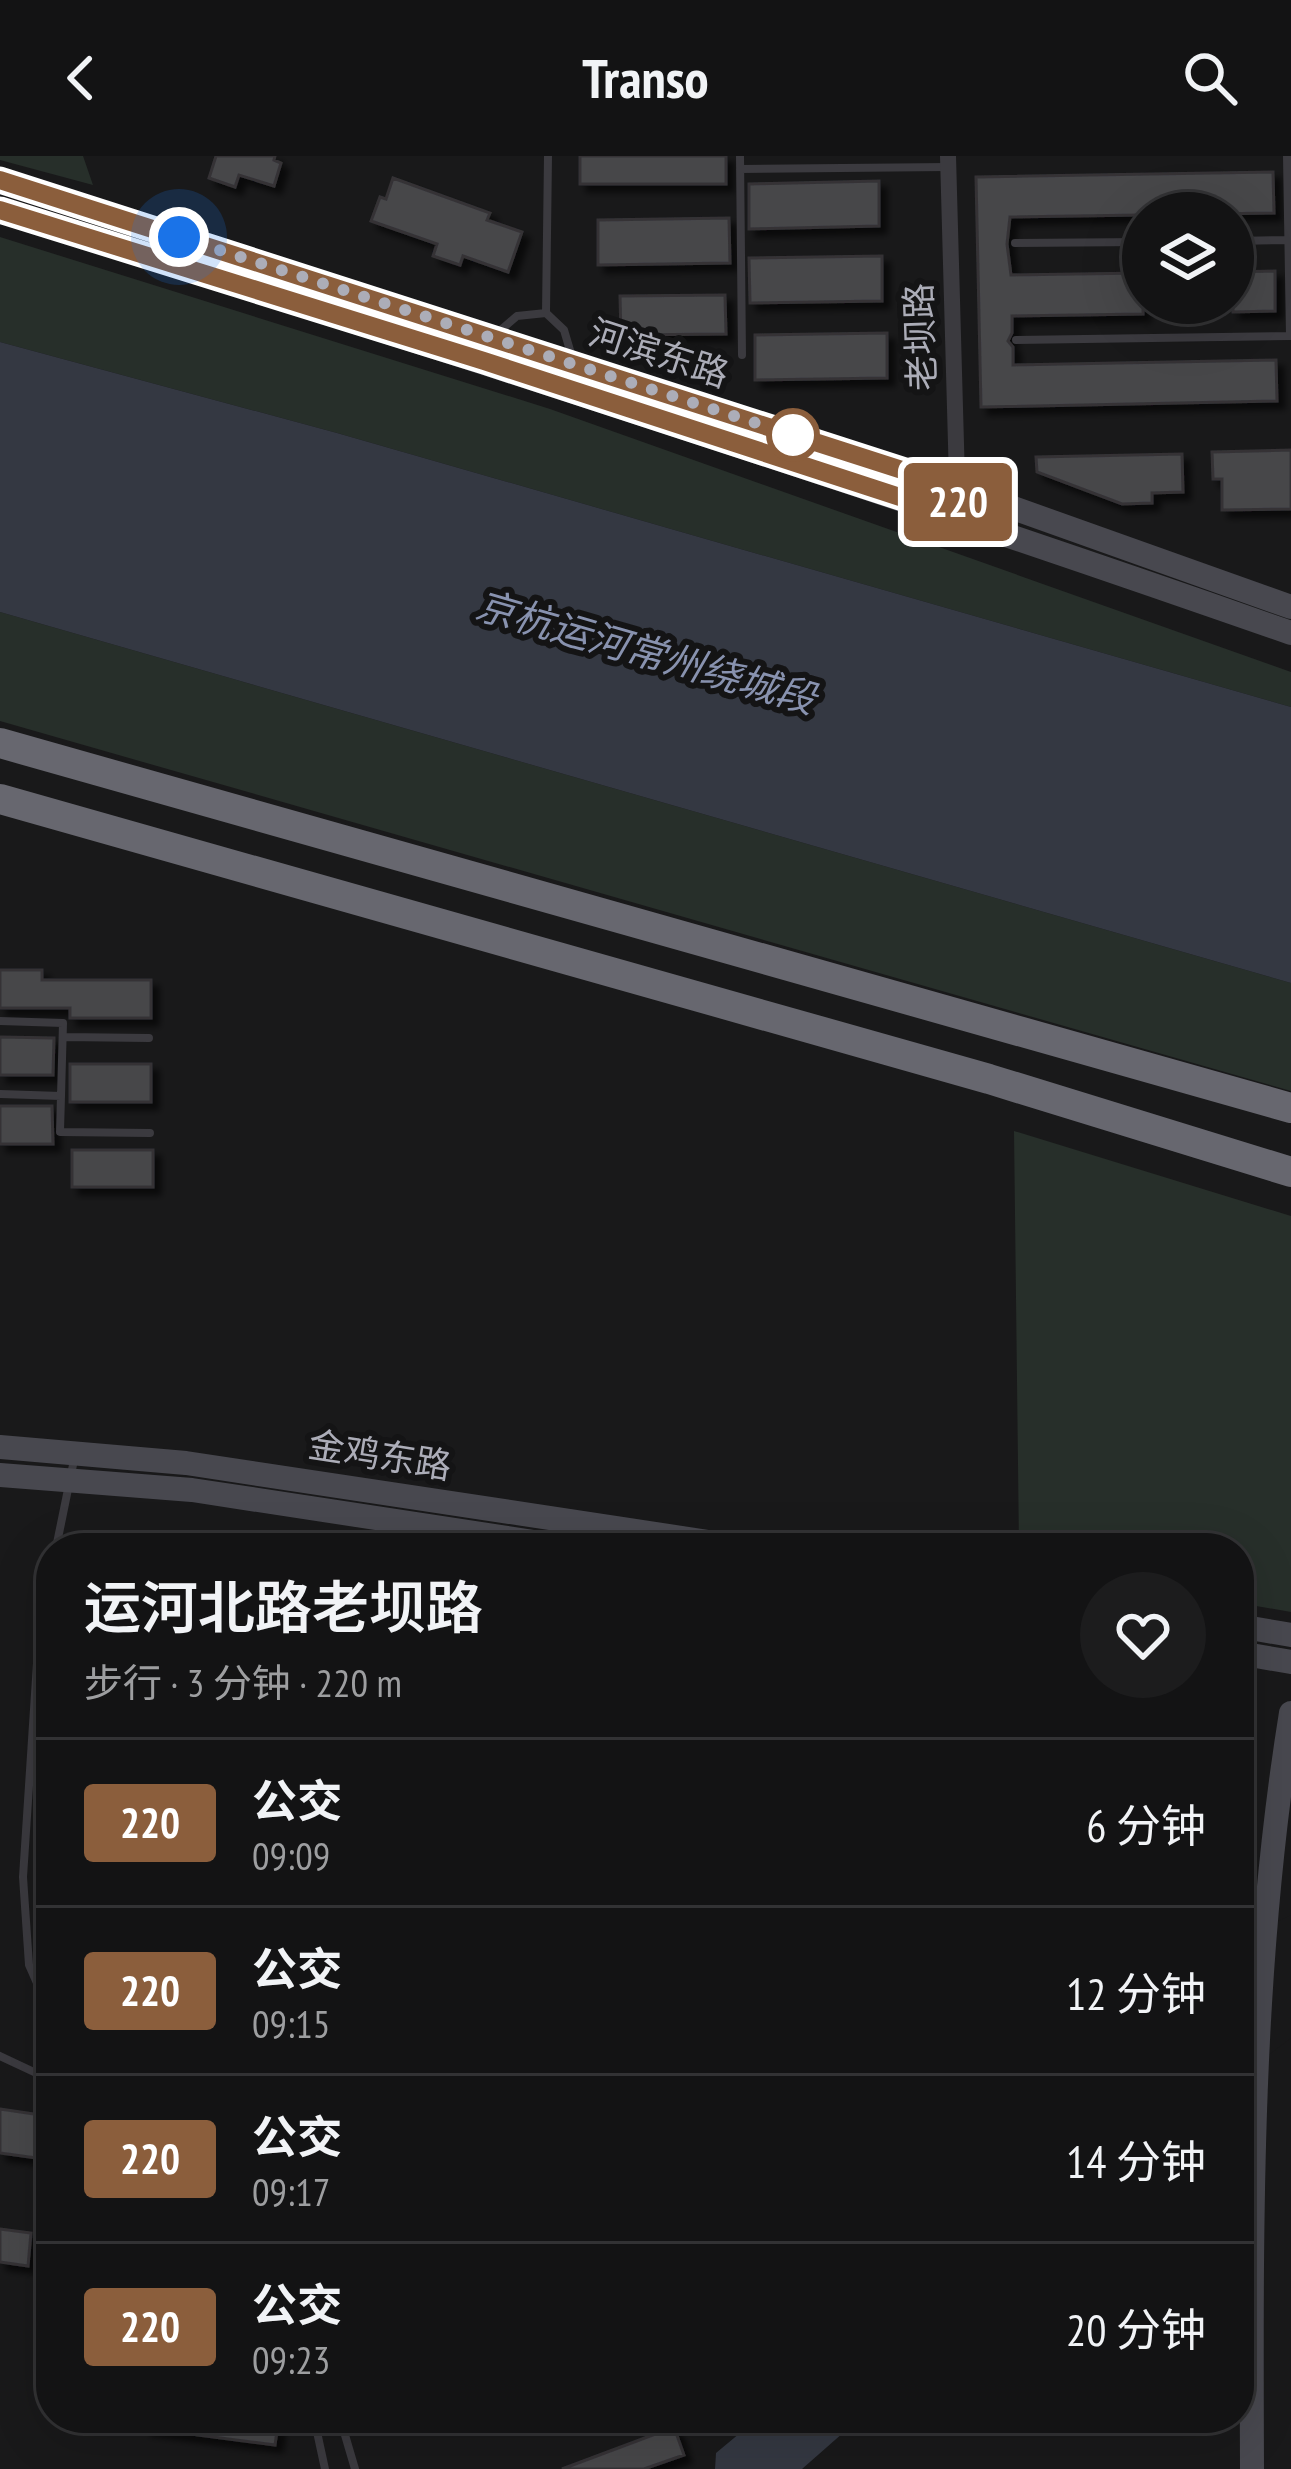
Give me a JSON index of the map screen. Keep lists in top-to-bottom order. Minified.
{"streets":{"main road":["河滨东路","金鸡东路"],"street":["老坝路"]},"crossings":[["老坝路","河滨东路"]],"water":["京杭运河常州绕城段"],"lines":["bus line 220"],"page":{"header":"Transo","on_map":"220","heading":["运河北路老坝路","步行 · 3 分钟 · 220 m"],"list":[{"mark":"220","name":"公交","note":"09:09","value":"6 分钟"},{"mark":"220","name":"公交","note":"09:15","value":"12 分钟"},{"mark":"220","name":"公交","note":"09:17","value":"14 分钟"},{"mark":"220","name":"公交","note":"09:23","value":"20 分钟"}]}}
